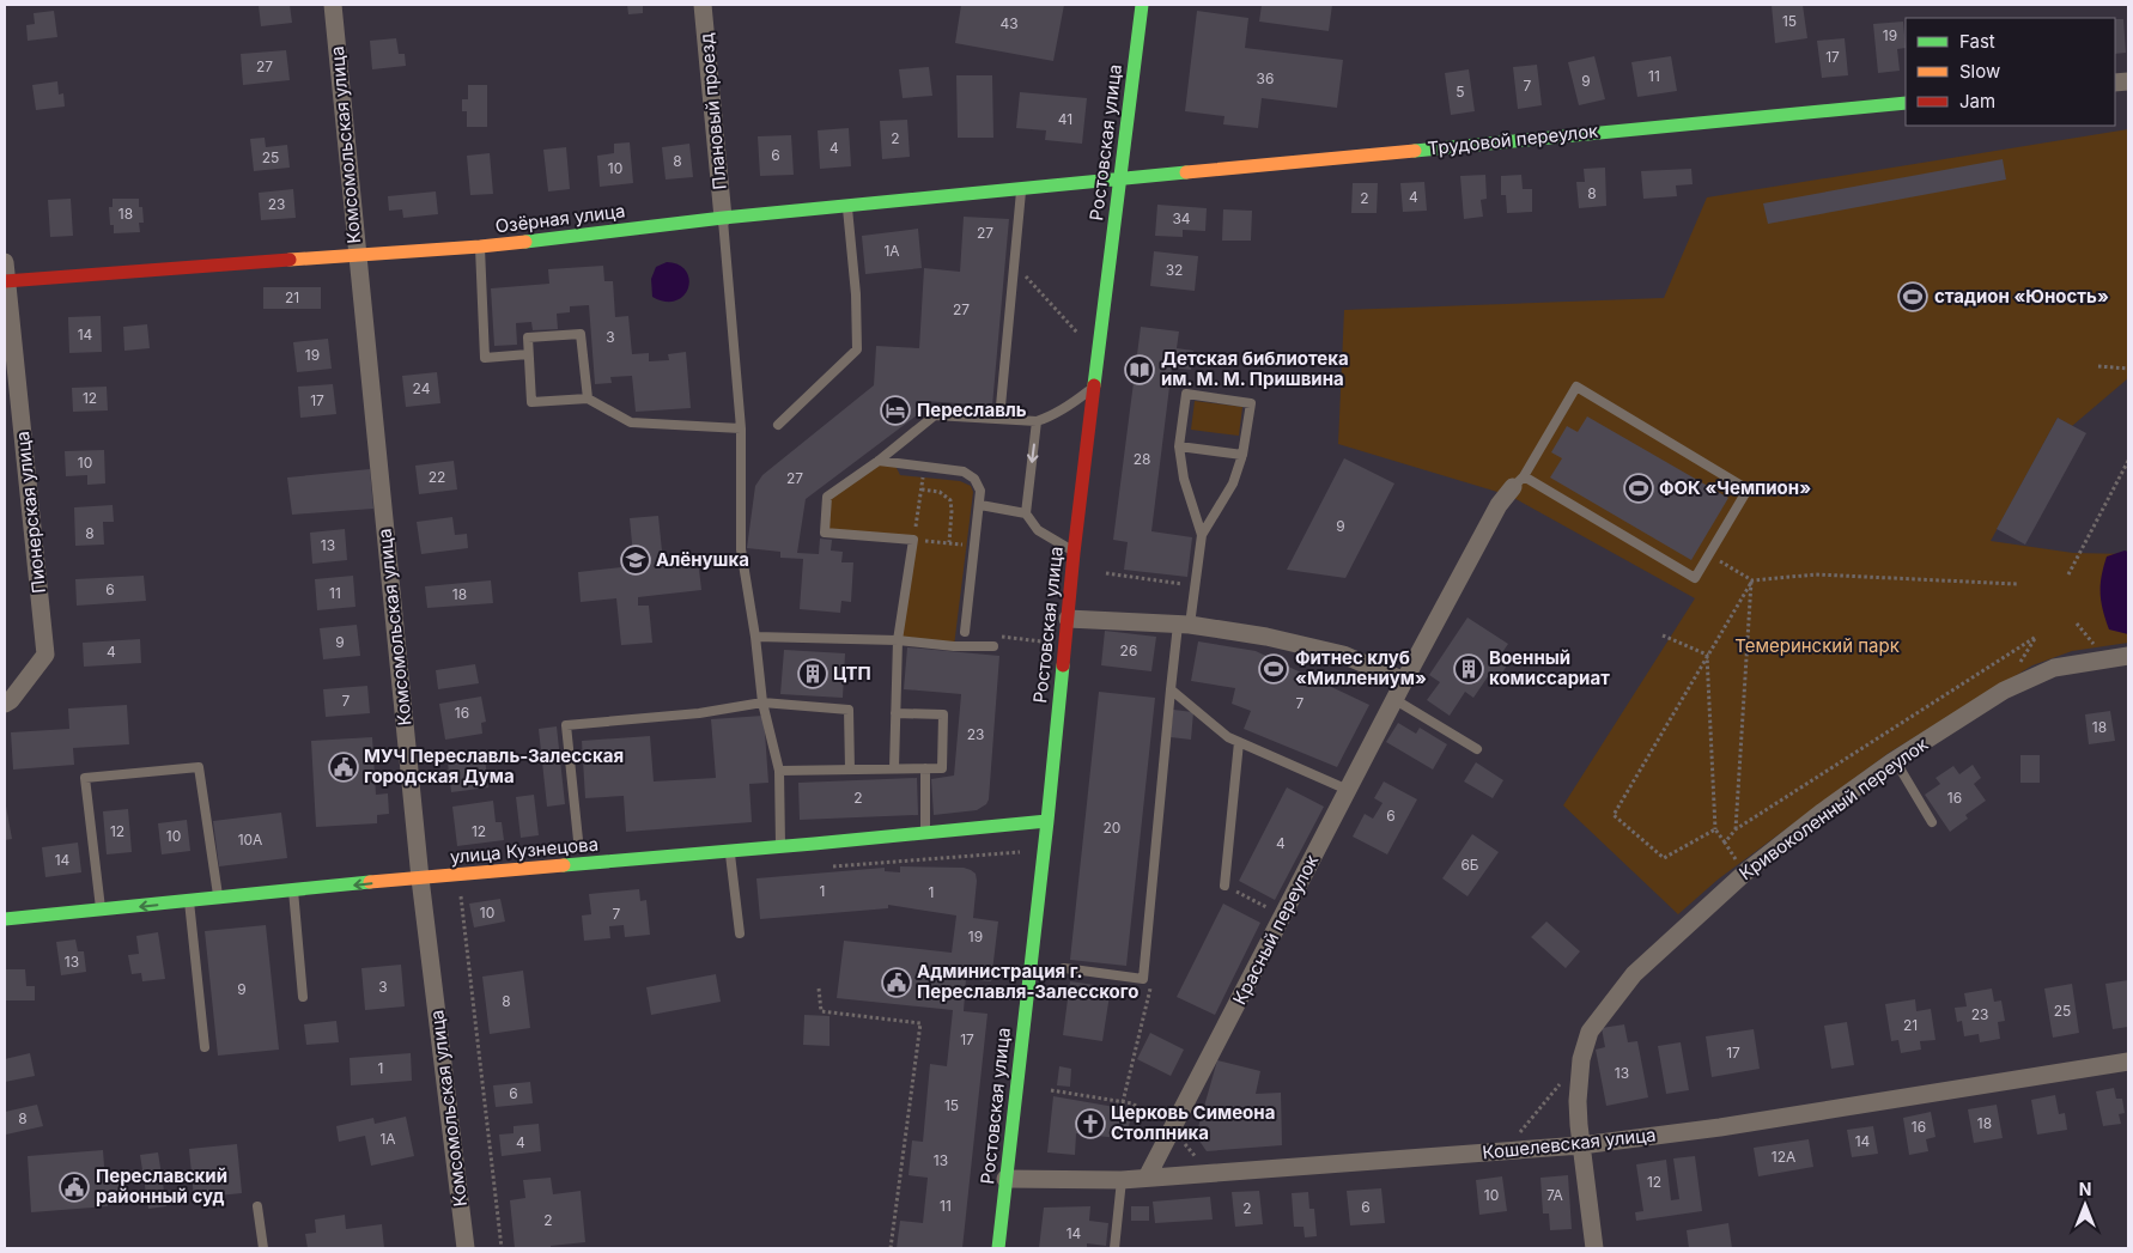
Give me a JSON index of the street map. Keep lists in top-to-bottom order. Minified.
{"streets":{"street":["Плановый проезд","Трудовой переулок","Ростовская улица","Комсомольская улица","Озёрная улица","Пионерская улица","Кривоколенный переулок","улица Кузнецова","Красный переулок","Кошелевская улица"]},"crossings":[["Плановый проезд","Озёрная улица"],["Трудовой переулок","Ростовская улица"],["Трудовой переулок","Озёрная улица"],["Ростовская улица","Озёрная улица"],["Ростовская улица","улица Кузнецова"],["Ростовская улица","Кошелевская улица"],["Комсомольская улица","Озёрная улица"],["Комсомольская улица","улица Кузнецова"],["Озёрная улица","Пионерская улица"],["Кривоколенный переулок","Кошелевская улица"],["Красный переулок","Кошелевская улица"]],"parks":["Темеринский парк"],"places":{"sports":["стадион «Юность»","ФОК «Чемпион»","Фитнес клуб «Миллениум»"],"library":["Детская библиотека им. М. М. Пришвина"],"hotel":["Переславль"],"school or university":["Алёнушка"],"building":["Военный комиссариат","ЦТП"],"public building":["МУЧ Переславль-Залесская городская Дума","Администрация г. Переславля-Залесского","Переславский районный суд"],"church":["Церковь Симеона Столпника"]},"house_numbers":["15","43","19","17","27","11","36","9","7","5","41","2","4","6","25","8","10","8","4","2","23","18","34","27","1А","32","21","27","14","3","19","24","12","17","28","10","22","27","9","8","13","6","11","18","9","26","4","7","7","16","18","23","2","16","6","20","12","12","10","10А","4","14","6Б","1","1","10","7","19","13","3","9","8","25","23","21","17","17","1","13","6","15","8","18","16","1А","14","4","12А","13","12","10","7А","11","6","2","2","14"],"legend":["Fast","Slow","Jam"],"north":"top"}
